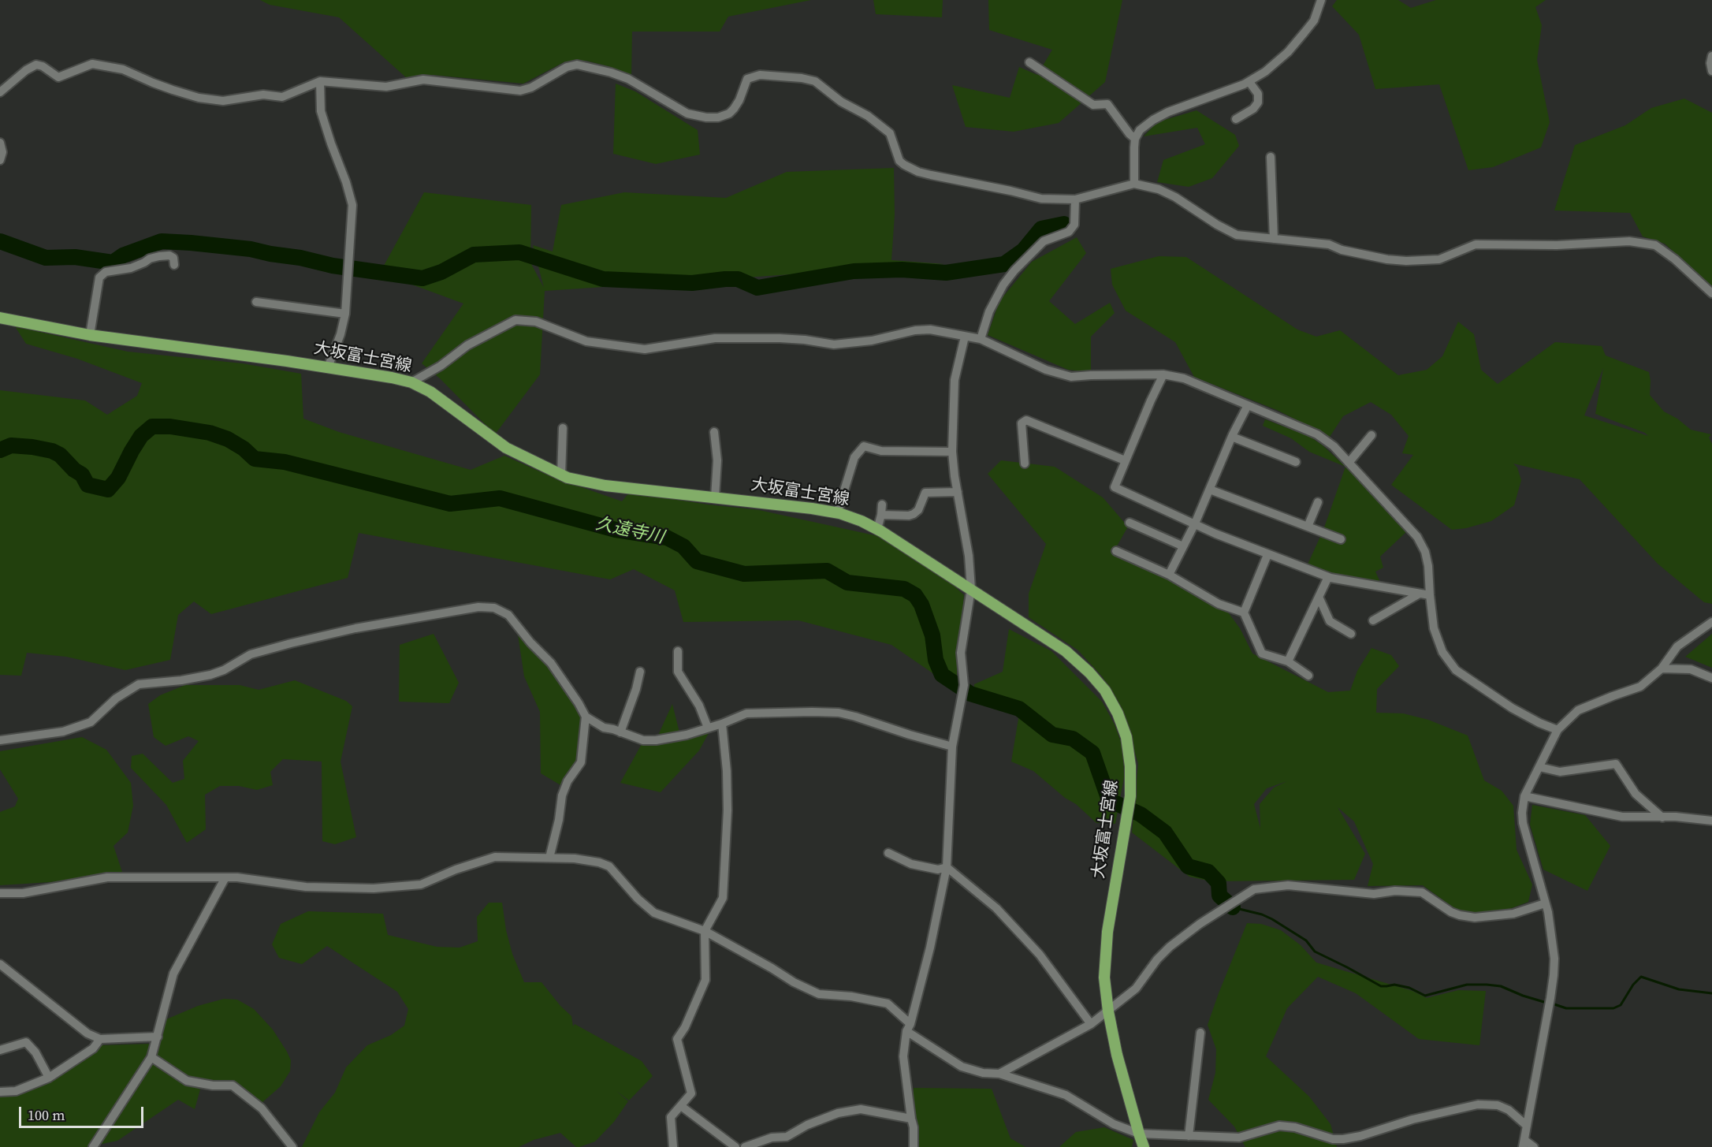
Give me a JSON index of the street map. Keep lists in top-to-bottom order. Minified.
{"streets":{"main road":["大坂富士宮線"]},"water":["久遠寺川"],"scale_bar":"100 m"}
